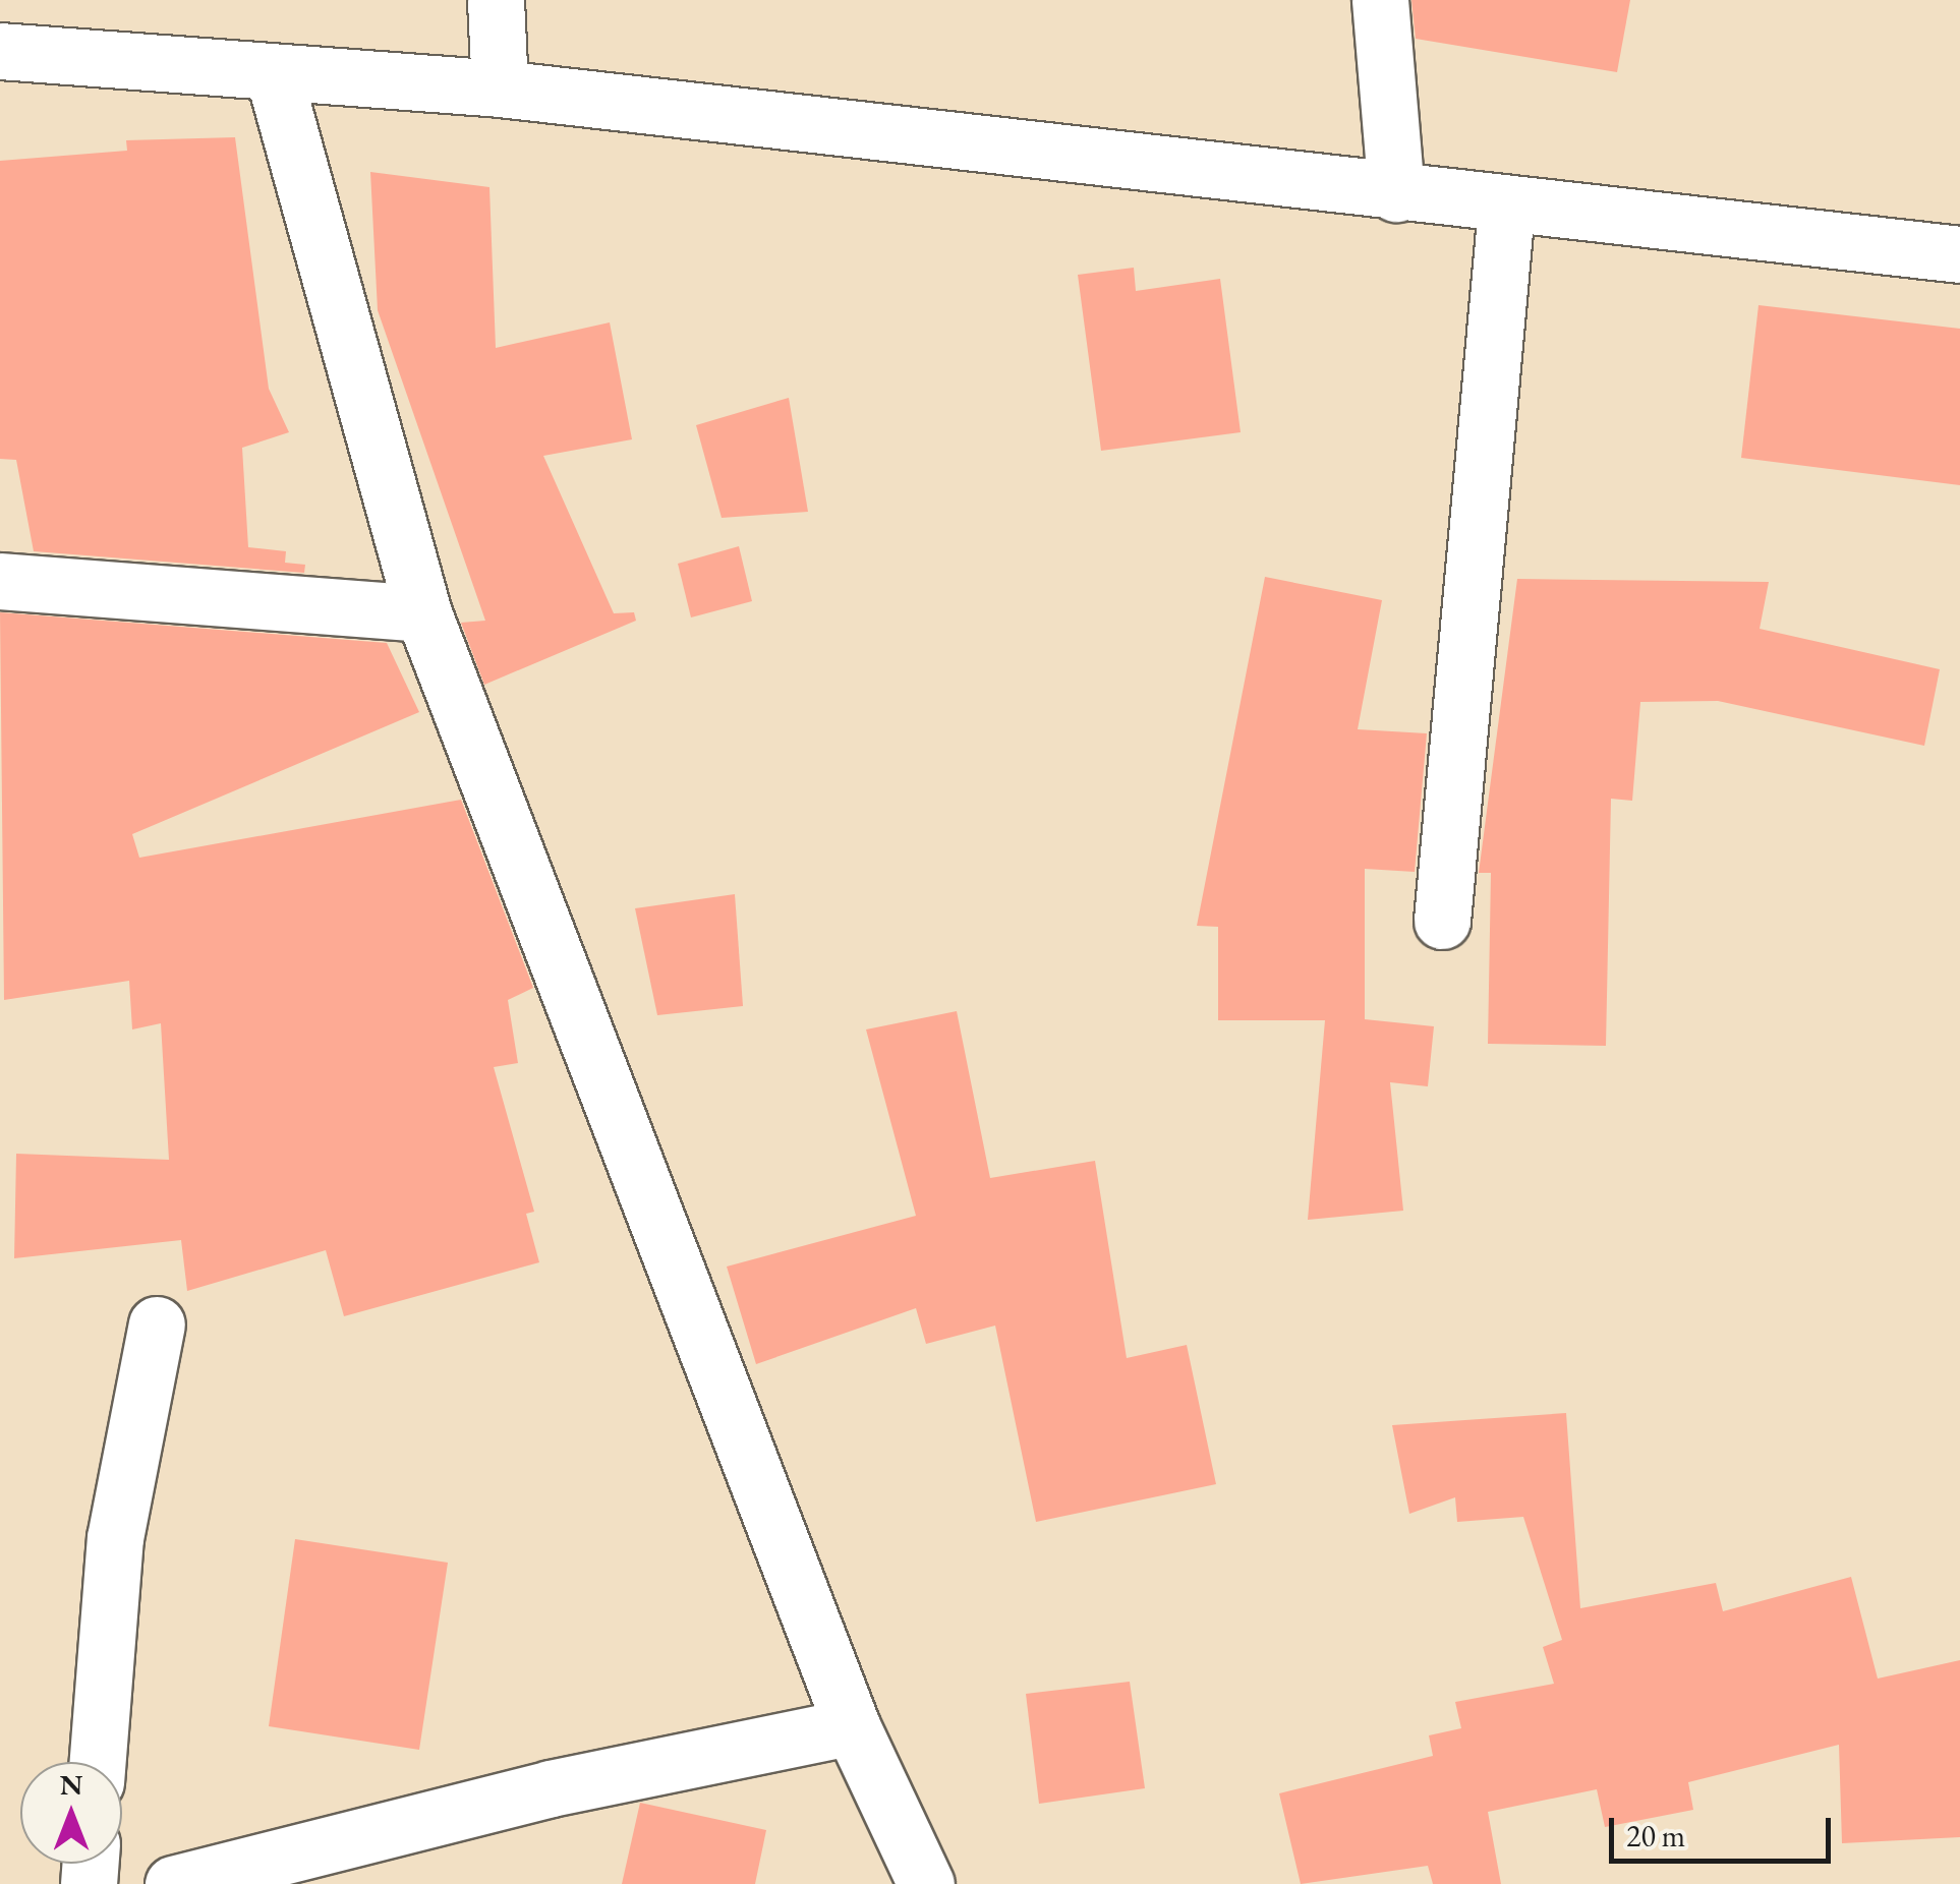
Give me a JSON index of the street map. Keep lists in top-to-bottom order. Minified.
{"scale_bar":"20 m","north":"top"}
